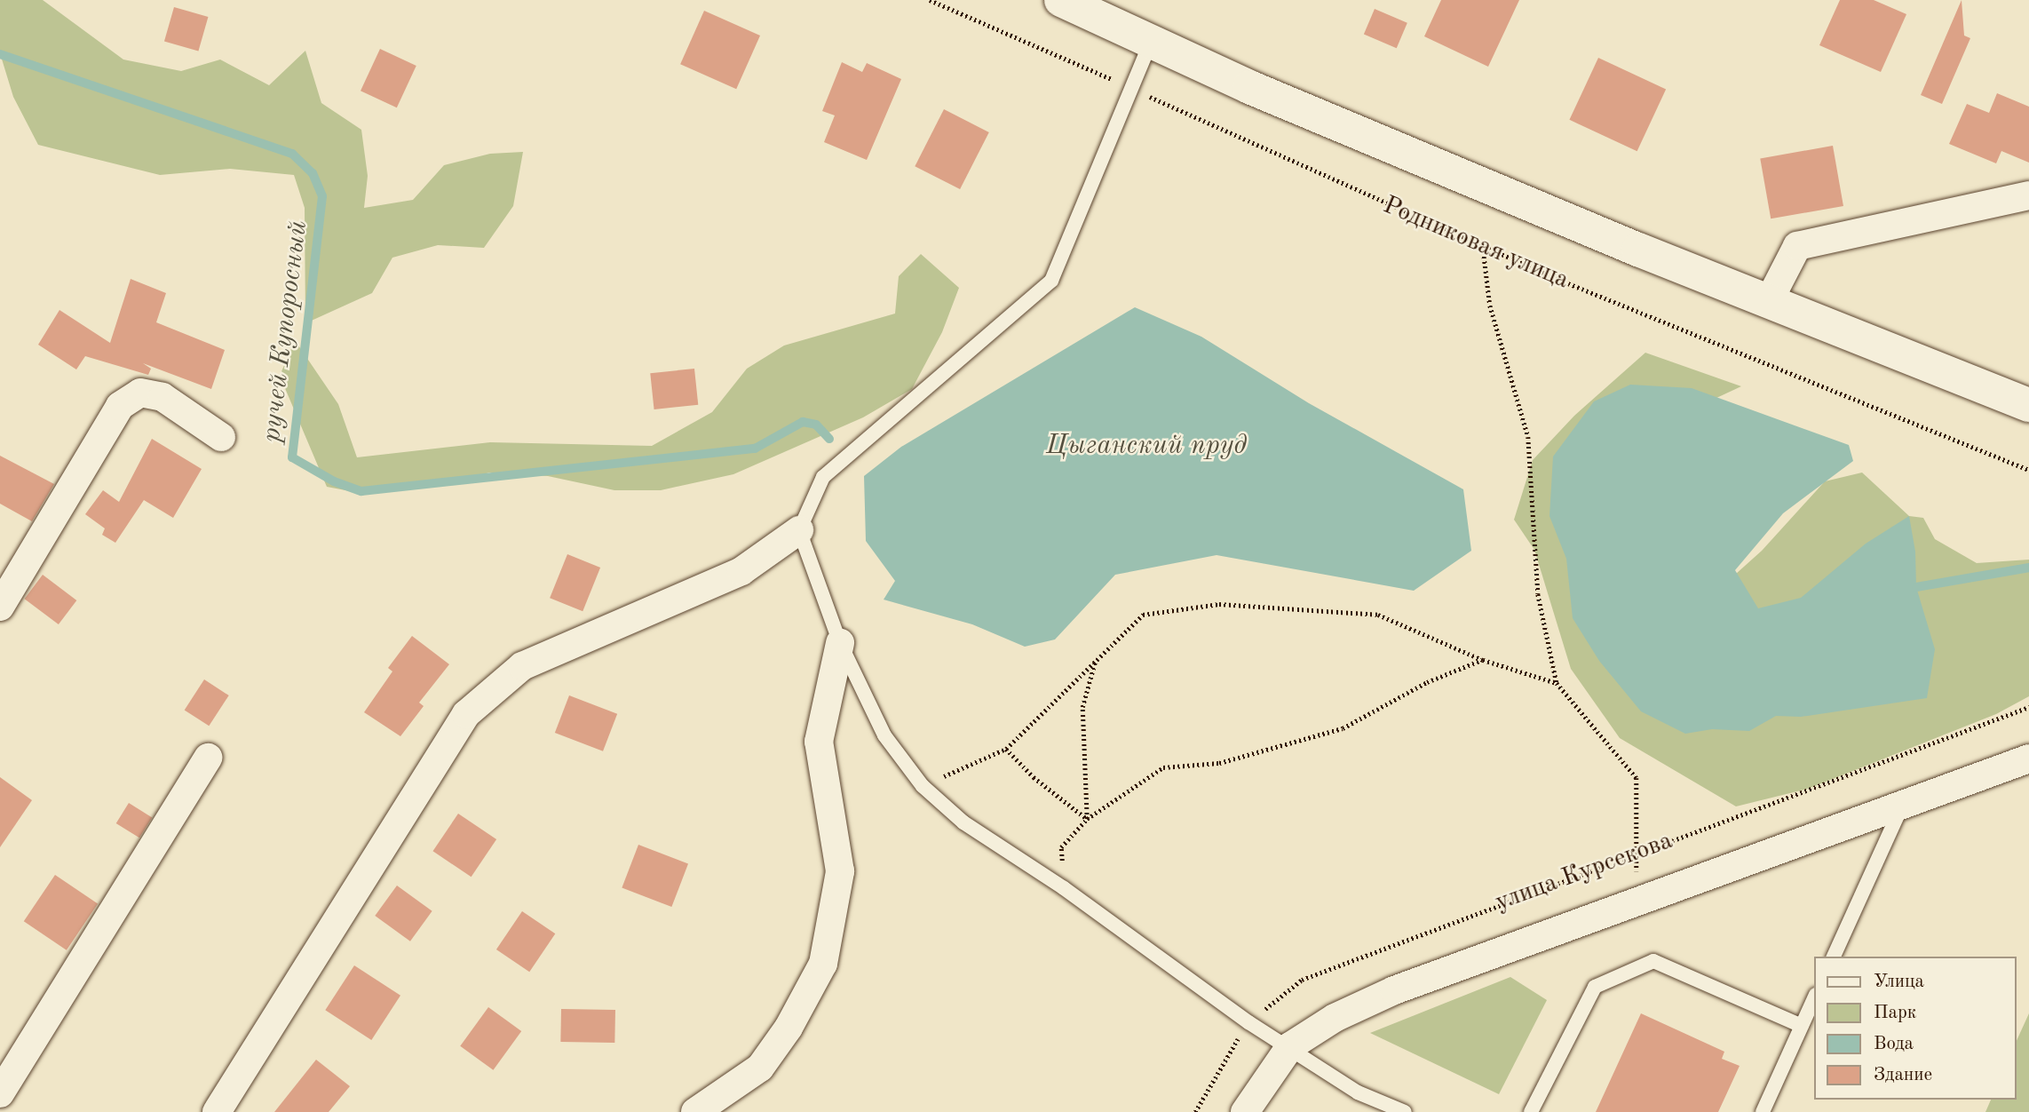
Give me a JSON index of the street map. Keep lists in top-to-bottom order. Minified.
{"streets":{"street":["улица Курсекова"],"path":["Родниковая улица"]},"water":["ручей Купоросный","Цыганский пруд"],"legend":["Улица","Парк","Вода","Здание"]}
